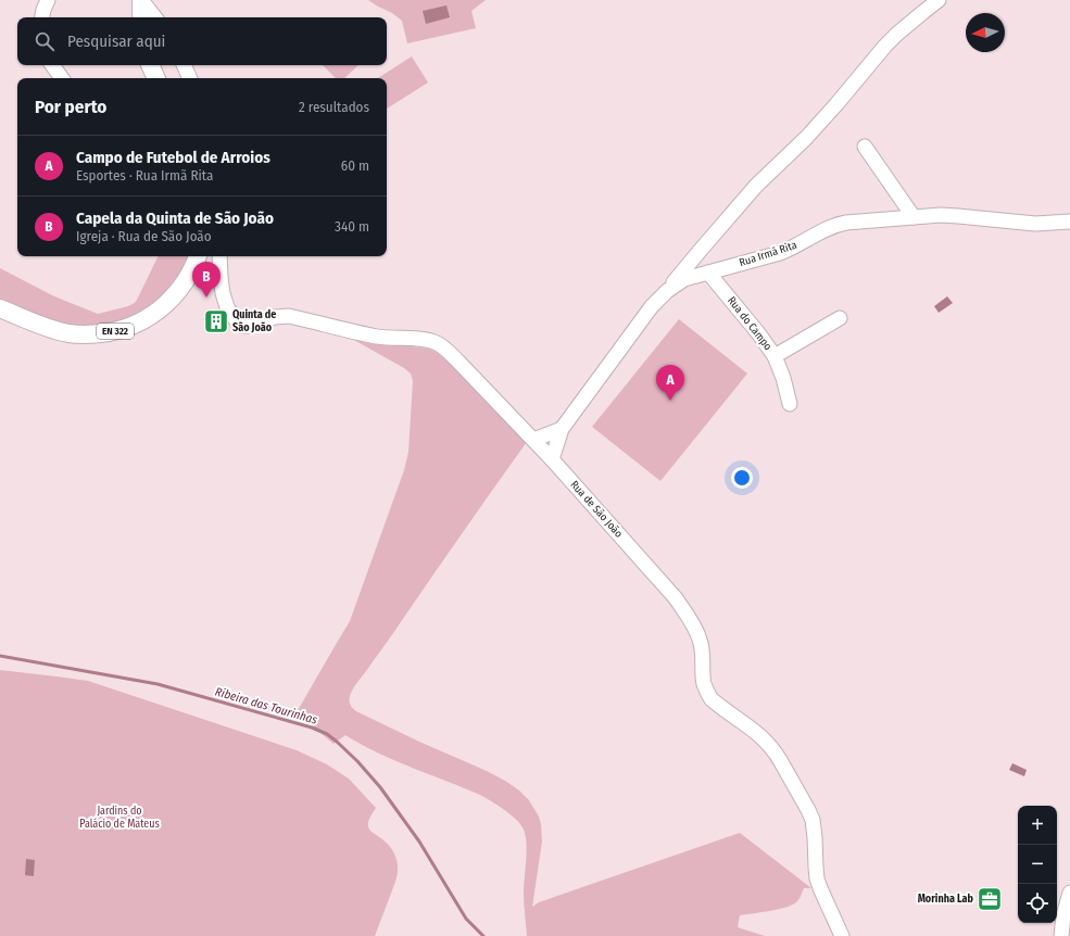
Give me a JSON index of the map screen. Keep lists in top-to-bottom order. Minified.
{"streets":{"main road":["EN 322"],"street":["Rua Irmã Rita","Rua do Campo","Rua de São João"]},"crossings":[["Rua Irmã Rita","Rua do Campo"]],"water":["Ribeira das Tourinhas"],"parks":["Jardins do Palácio de Mateus"],"places":{"building":["Quinta de São João"],"office":["Morinha Lab"]},"north":"left","page":{"search":"Pesquisar aqui","heading":["Por perto","2 resultados"],"list":[{"mark":"A","name":"Campo de Futebol de Arroios","note":"Esportes · Rua Irmã Rita","value":"60 m"},{"mark":"B","name":"Capela da Quinta de São João","note":"Igreja · Rua de São João","value":"340 m"}],"pins":["B","A"],"map_buttons":["+","−"]}}
